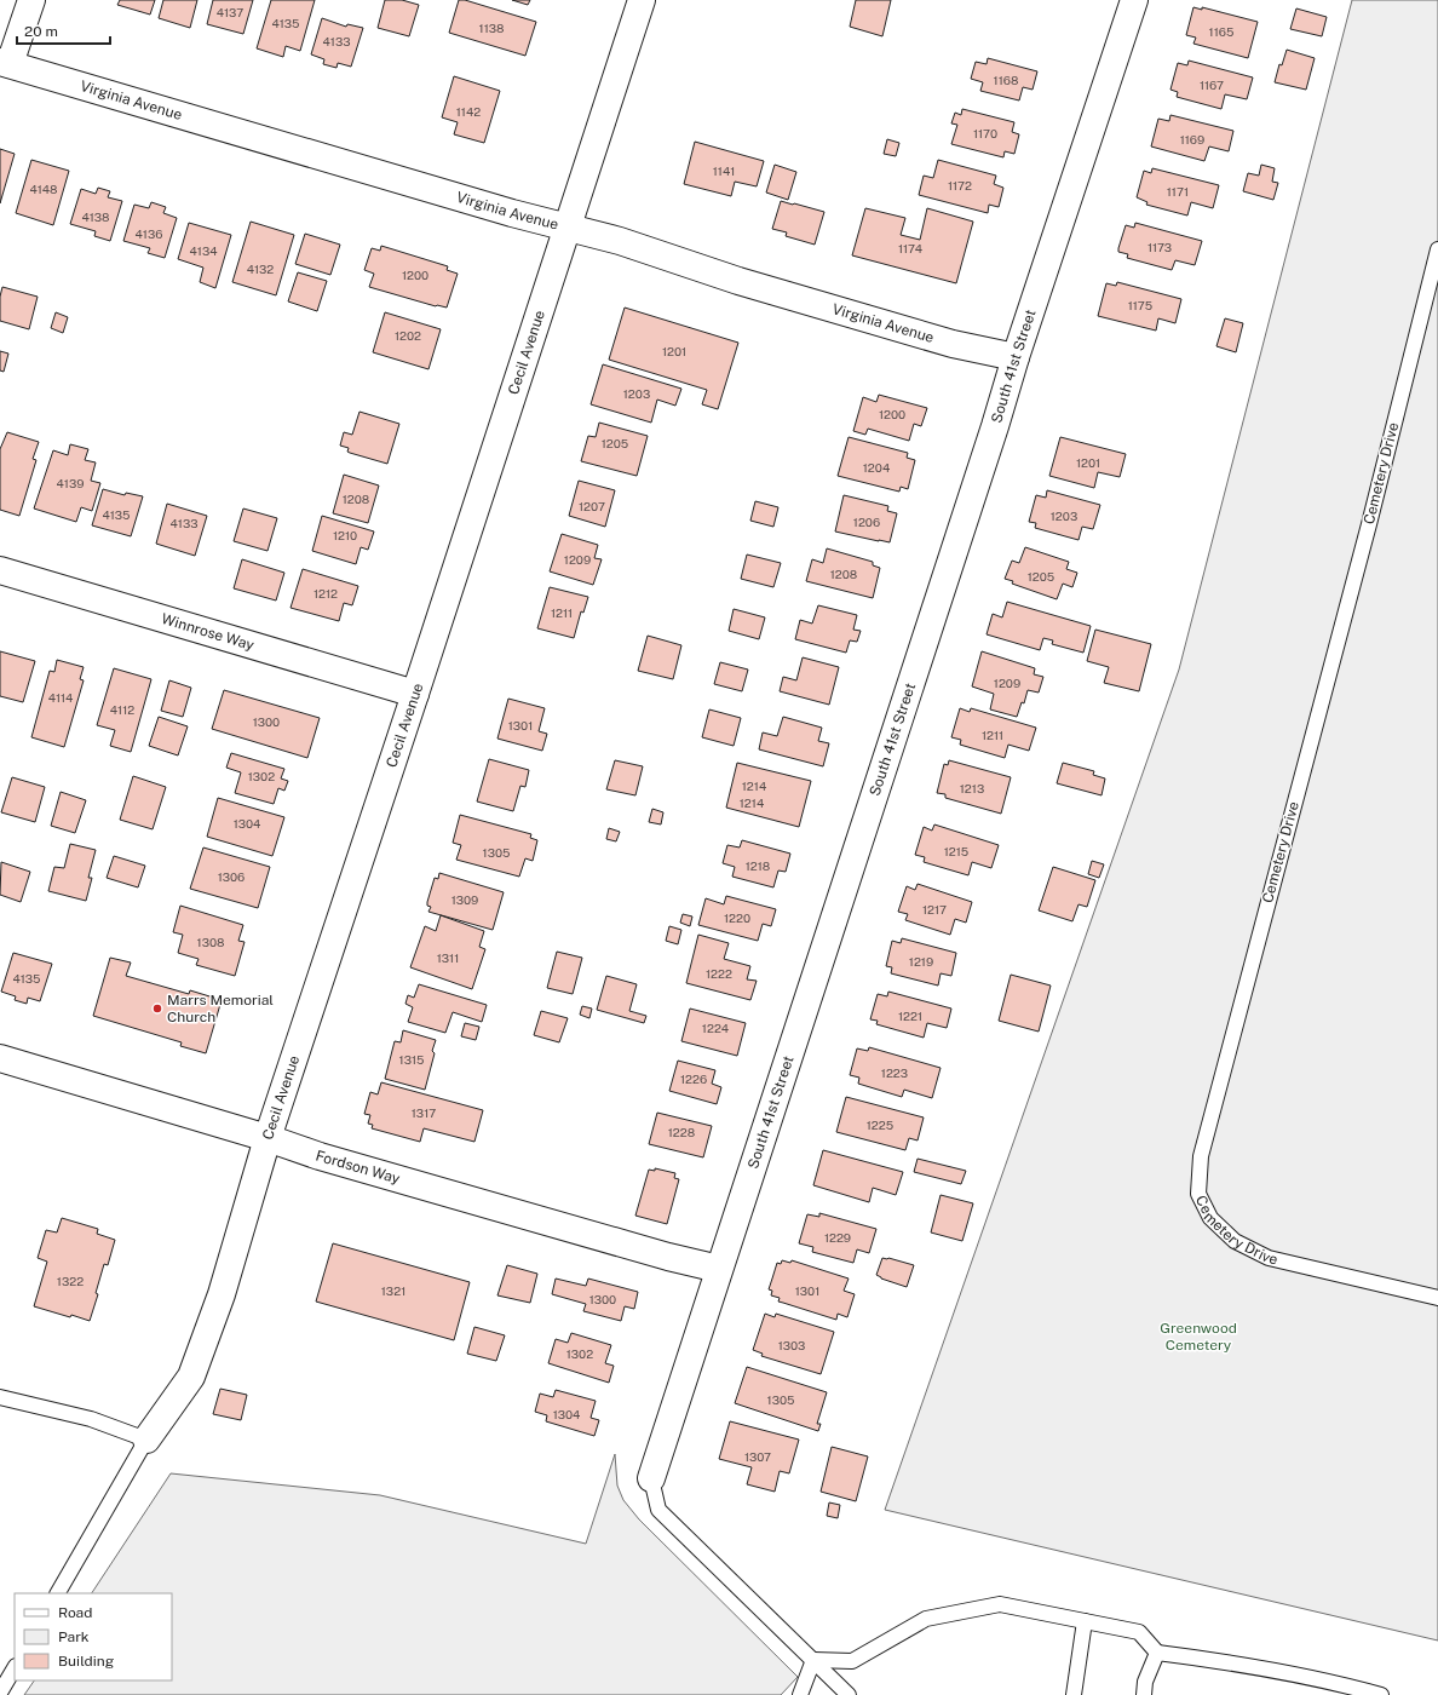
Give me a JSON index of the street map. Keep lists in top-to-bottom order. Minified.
{"streets":{"street":["Virginia Avenue","Cecil Avenue","South 41st Street","Winnrose Way","Fordson Way"],"lane":["Cemetery Drive"]},"crossings":[["Virginia Avenue","Cecil Avenue"],["Virginia Avenue","South 41st Street"],["Cecil Avenue","Winnrose Way"],["Cecil Avenue","Fordson Way"],["South 41st Street","Fordson Way"]],"parks":["Greenwood Cemetery"],"places":["Marrs Memorial Church"],"house_numbers":["4137","4135","1138","1165","4133","1168","1167","1142","1170","1169","1141","1172","4148","1171","4138","4136","1173","1174","4134","4132","1200","1175","1202","1201","1203","1200","1205","1201","1204","4139","1208","1207","4135","1203","1206","4133","1210","1209","1208","1205","1212","1211","1209","4114","4112","1300","1301","1211","1302","1214","1213","1214","1304","1215","1305","1218","1306","1309","1217","1220","1308","1311","1219","1222","4135","1221","1224","1315","1223","1226","1317","1225","1228","1229","1322","1321","1301","1300","1303","1302","1305","1304","1307"],"legend":["Road","Park","Building"],"scale_bar":"20 m"}
